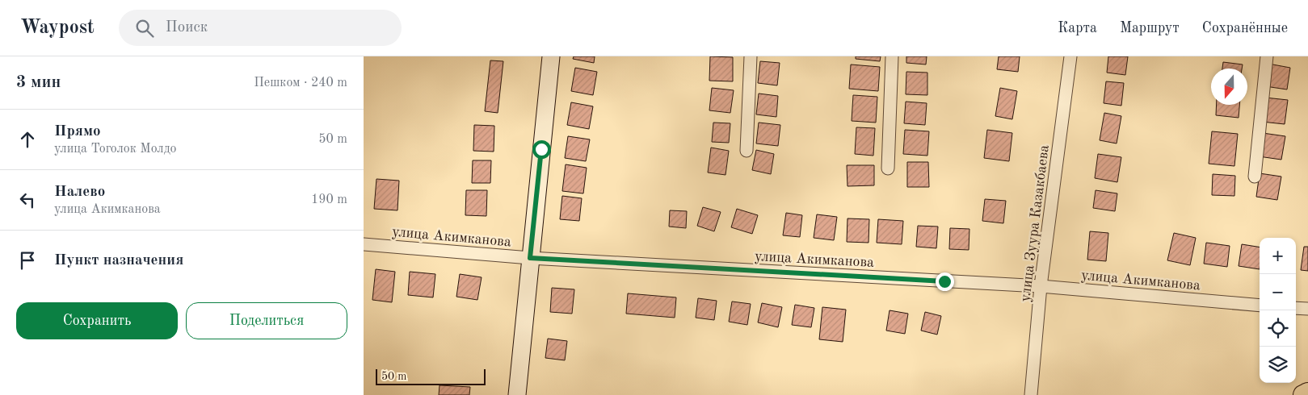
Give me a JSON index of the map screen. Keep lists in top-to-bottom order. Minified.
{"streets":{"street":["улица Зуура Казакбаева","улица Акимканова"]},"crossings":[["улица Зуура Казакбаева","улица Акимканова"]],"scale_bar":"50 m","north":"bottom","page":{"header":"Waypost","search":"Поиск","nav":["Карта","Маршрут","Сохранённые"],"heading":["3 мин","Пешком · 240 m"],"list":[["Прямо","улица Тоголок Молдо","50 m"],["Налево","улица Акимканова","190 m"],"Пункт назначения"],"map_buttons":["+","−"],"buttons":["Сохранить","Поделиться"],"scale":"50 m"}}
